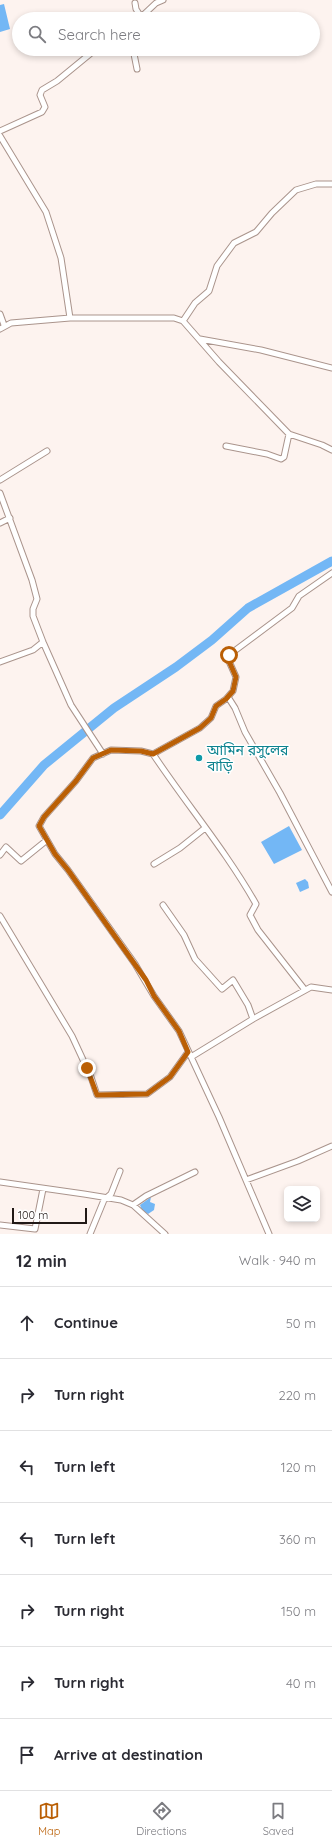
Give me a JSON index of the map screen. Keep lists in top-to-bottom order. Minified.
{"places":["আমিন রসুলের বাড়ি"],"scale_bar":"100 m","page":{"search":"Search here","scale":"100 m","heading":["12 min","Walk · 940 m"],"list":[["Continue","50 m"],["Turn right","220 m"],["Turn left","120 m"],["Turn left","360 m"],["Turn right","150 m"],["Turn right","40 m"],"Arrive at destination"],"nav":["Map","Directions","Saved"]}}
